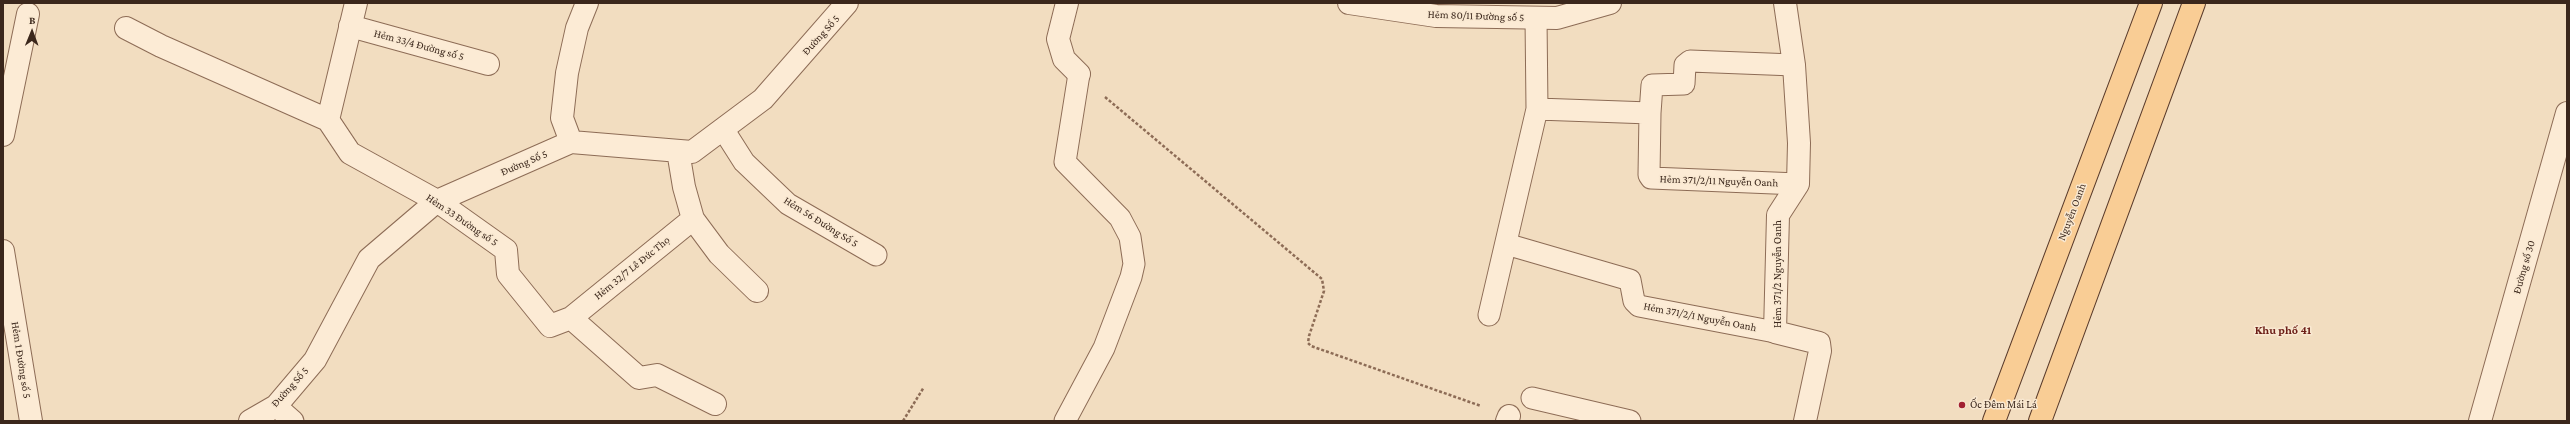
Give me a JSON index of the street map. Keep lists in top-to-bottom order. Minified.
{"streets":{"main road":["Nguyễn Oanh"],"street":["Hẻm 80/11 Đường số 5","Đường Số 5","Hẻm 33/4 Đường số 5","Hẻm 33 Đường số 5","Đường số 30","Hẻm 32/7 Lê Đức Thọ","Hẻm 371/2 Nguyễn Oanh","Hẻm 1 Đường số 5"],"lane":["Hẻm 371/2/11 Nguyễn Oanh","Hẻm 56 Đường Số 5","Hẻm 371/2/1 Nguyễn Oanh"]},"crossings":[["Đường Số 5","Hẻm 33 Đường số 5"],["Đường Số 5","Hẻm 56 Đường Số 5"],["Hẻm 371/2/11 Nguyễn Oanh","Hẻm 371/2 Nguyễn Oanh"],["Hẻm 33 Đường số 5","Hẻm 32/7 Lê Đức Thọ"],["Hẻm 371/2 Nguyễn Oanh","Hẻm 371/2/1 Nguyễn Oanh"]],"districts":["Khu phố 41"],"places":["Ốc Đêm Mái Lá"],"north":"top"}
